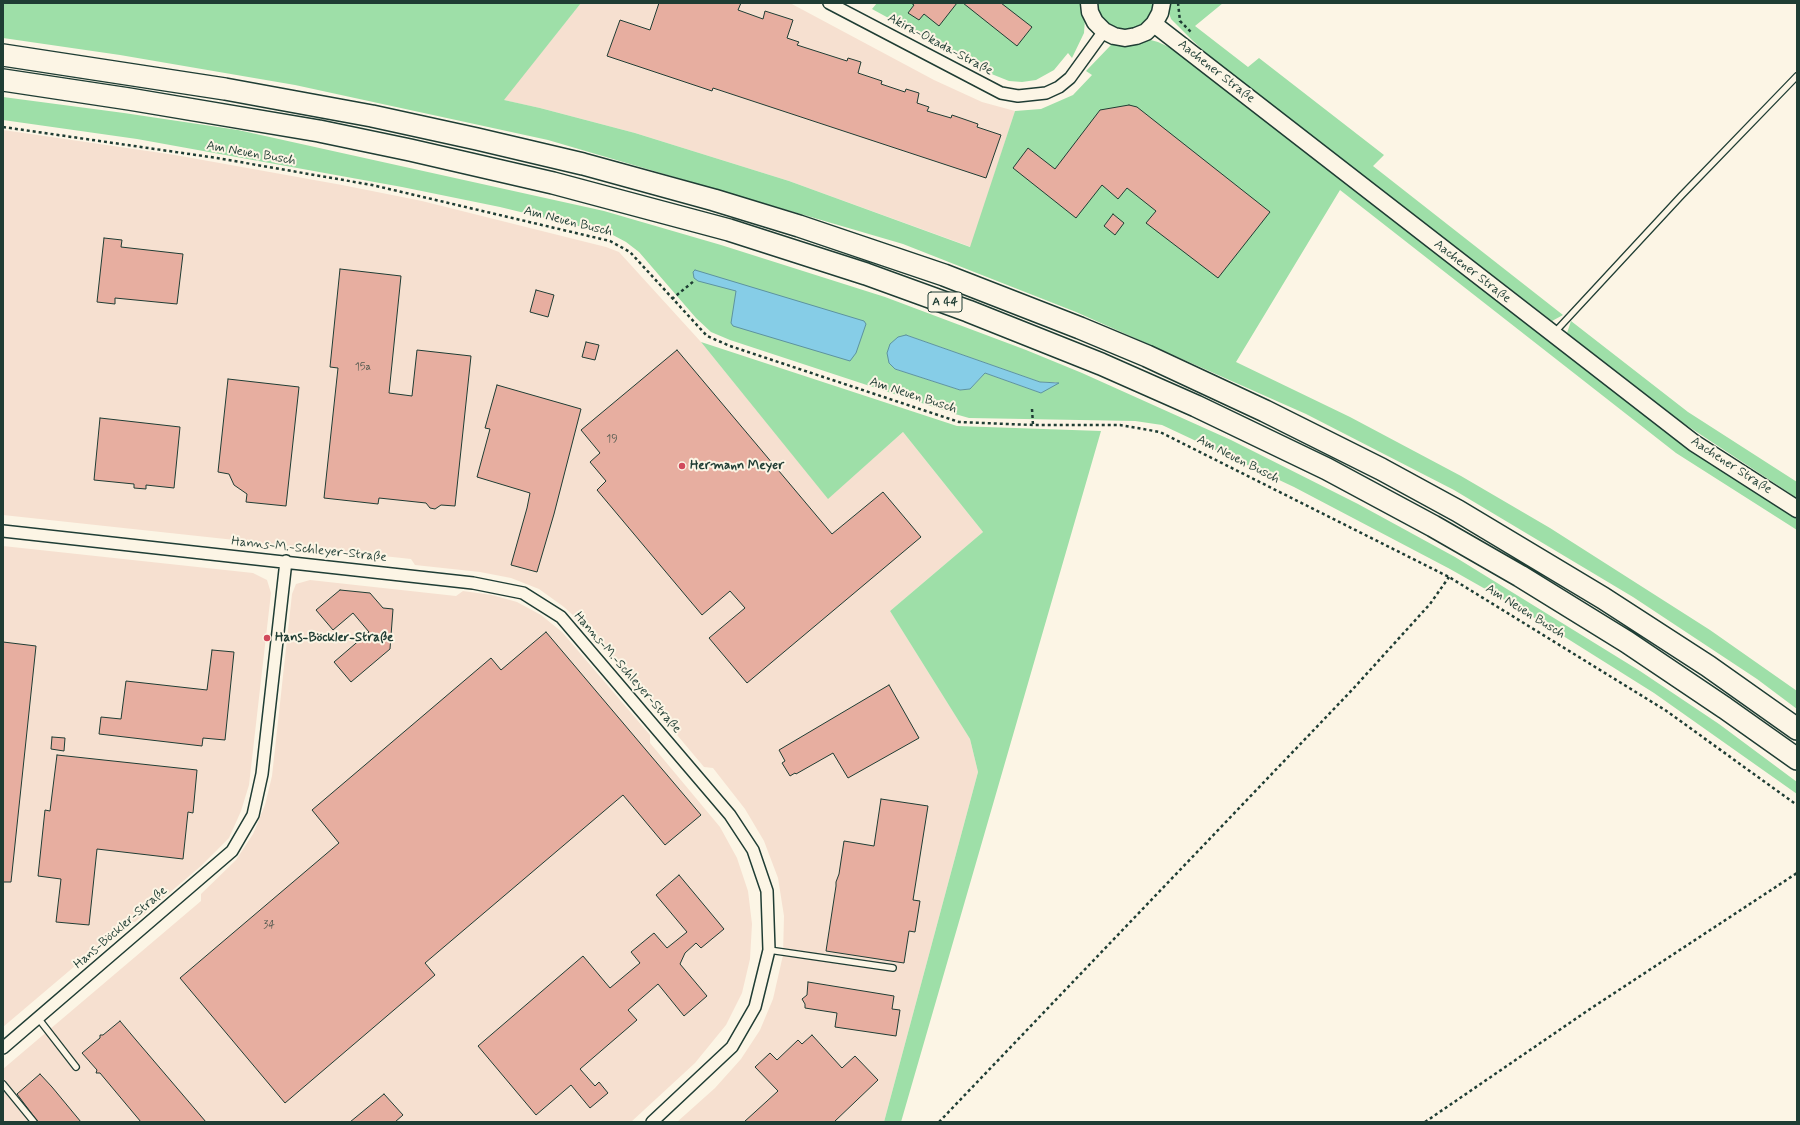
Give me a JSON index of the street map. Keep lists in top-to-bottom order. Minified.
{"streets":{"highway":["A 44"],"street":["Akira-Okada-Straße","Aachener Straße","Hanns-M.-Schleyer-Straße","Hans-Böckler-Straße"],"path":["Am Neuen Busch"]},"crossings":[["Hanns-M.-Schleyer-Straße","Hans-Böckler-Straße"]],"places":["Hermann Meyer","Hans-Böckler-Straße"],"house_numbers":["15a","19","34"]}
